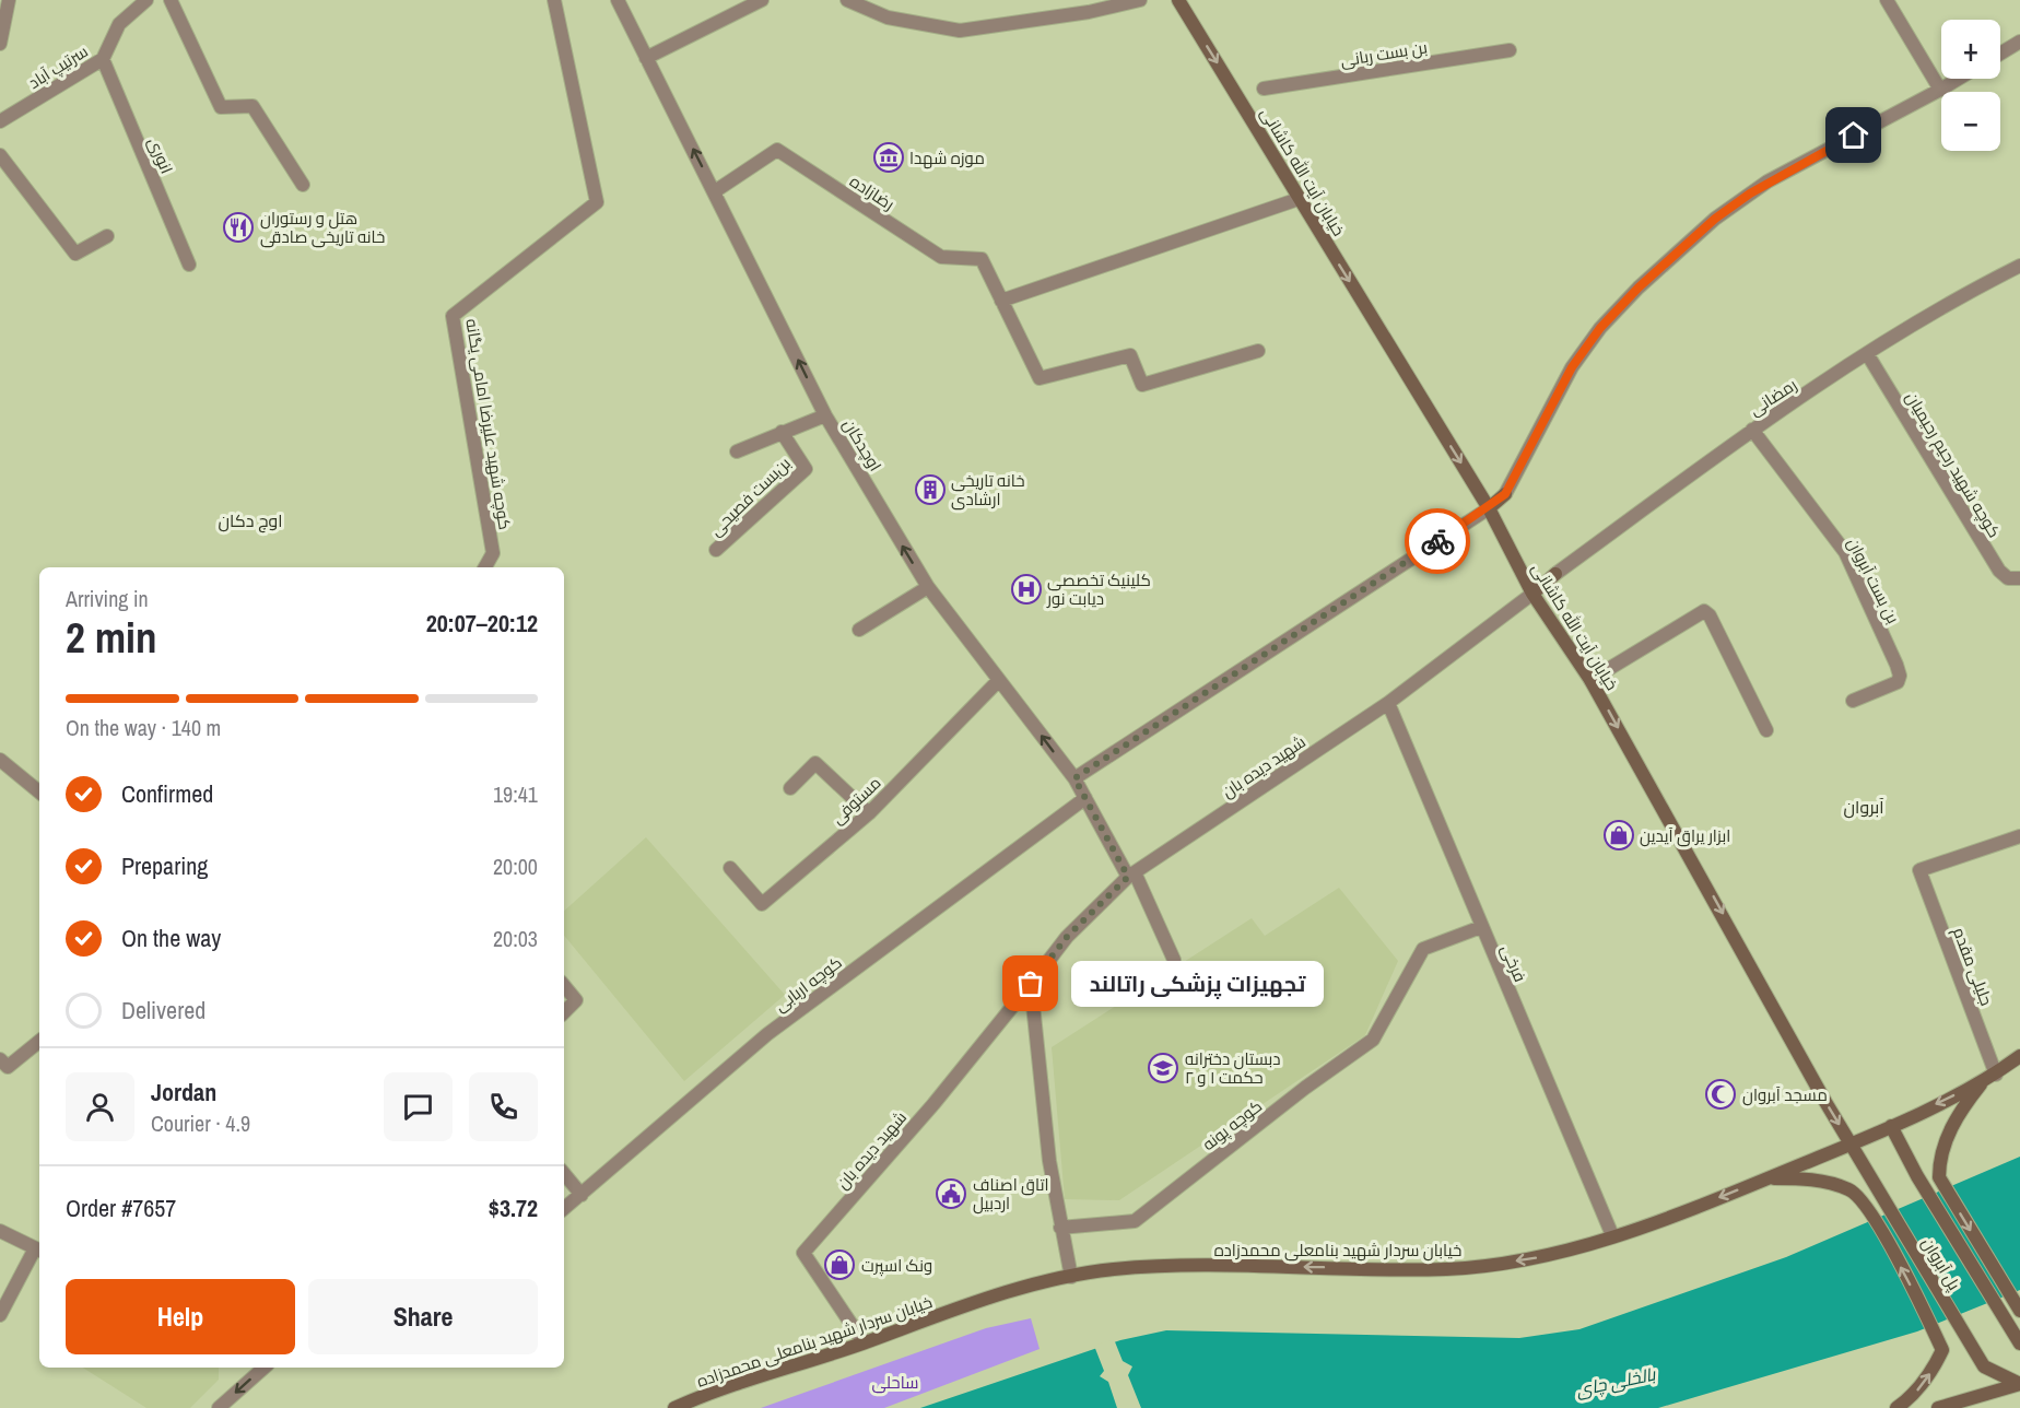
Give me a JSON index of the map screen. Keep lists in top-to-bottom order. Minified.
{"streets":{"main road":["خیابان آیت الله کاشانی","خیابان سردار شهید بنامعلی محمدزاده","پل آبروان"],"street":["بن بست ربانی","سرتیپ آباد","انوری","رضازاده","رمضانی","کوچه شهید علیرضا امامی یگانه","اوچدکان","کوچه شهید رحیم رحیمیان","بن‌بست فصیحی","بن بست آبروان","شهید دیده بان","مستوفی","فرخی","جلیلی مقدم","کوچه اربابی","کوچه پونه"]},"crossings":[["سرتیپ آباد","انوری"],["خیابان آیت الله کاشانی","شهید دیده بان"],["خیابان آیت الله کاشانی","خیابان سردار شهید بنامعلی محمدزاده"],["خیابان آیت الله کاشانی","پل آبروان"],["رضازاده","اوچدکان"],["رمضانی","کوچه شهید رحیم رحیمیان"],["رمضانی","بن بست آبروان"],["اوچدکان","بن‌بست فصیحی"],["اوچدکان","شهید دیده بان"],["اوچدکان","مستوفی"],["اوچدکان","کوچه اربابی"],["شهید دیده بان","فرخی"],["شهید دیده بان","خیابان سردار شهید بنامعلی محمدزاده"],["فرخی","کوچه پونه"],["فرخی","خیابان سردار شهید بنامعلی محمدزاده"],["جلیلی مقدم","خیابان سردار شهید بنامعلی محمدزاده"],["خیابان سردار شهید بنامعلی محمدزاده","پل آبروان"]],"one_way":["خیابان آیت الله کاشانی","اوچدکان","خیابان سردار شهید بنامعلی محمدزاده"],"districts":["اوچ دکان","آبروان"],"water":["بالخلی چای"],"parks":["ساحلی"],"places":{"museum":["موزه شهدا"],"restaurant":["هتل و رستوران خانه تاریخی صادقی"],"building":["خانه تاریخی ارشادی"],"hospital":["کلینیک تخصصی دیابت نور"],"shop":["ابزار یراق آیدین","ونک اسپرت"],"other":["تجهیزات پزشکی راتالند"],"school or university":["دبستان دخترانه حکمت ۱ و ۲"],"mosque":["مسجد آبروان"],"public building":["اتاق اصناف اردبیل"]},"page":{"map_buttons":["+","−"],"heading":["2 min","Arriving in","20:07–20:12"],"panel":["Jordan","Courier · 4.9","Order #7657","$3.72"],"bar":"On the way · 140 m","list":[["Confirmed","19:41"],["Preparing","20:00"],["On the way","20:03"],"Delivered"],"bubble":"تجهیزات پزشکی راتالند","buttons":["Help","Share"]}}
